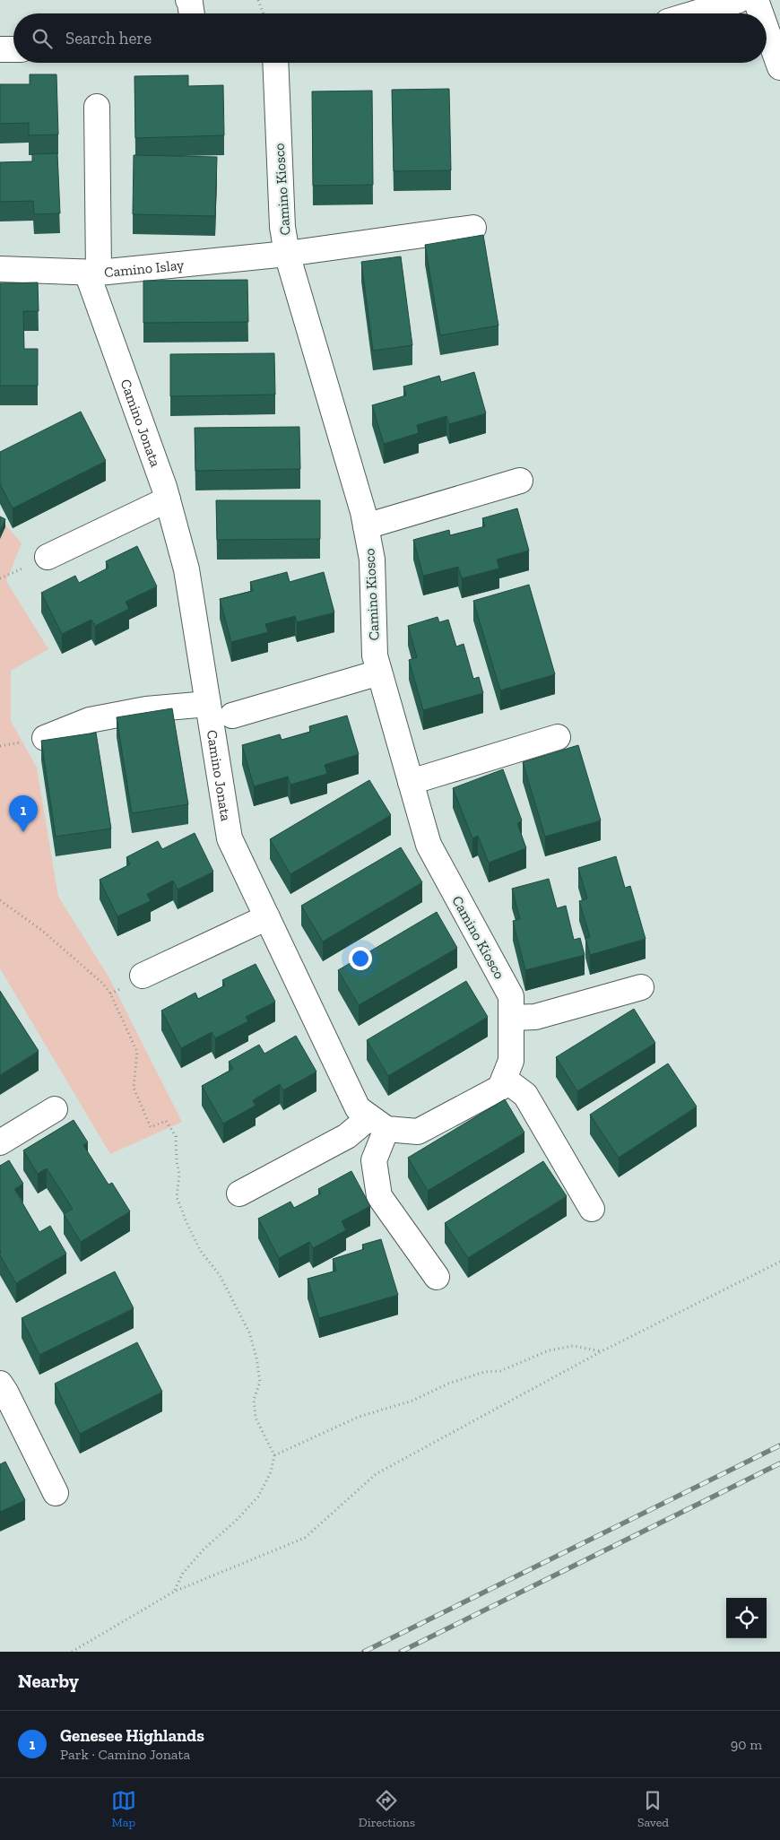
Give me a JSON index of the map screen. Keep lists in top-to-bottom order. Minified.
{"streets":{"street":["Camino Kiosco","Camino Islay","Camino Jonata"]},"crossings":[["Camino Kiosco","Camino Islay"],["Camino Islay","Camino Jonata"]],"page":{"search":"Search here","pins":"1","heading":"Nearby","list":[{"mark":"1","name":"Genesee Highlands","note":"Park · Camino Jonata","value":"90 m"}],"nav":["Map","Directions","Saved"]}}
